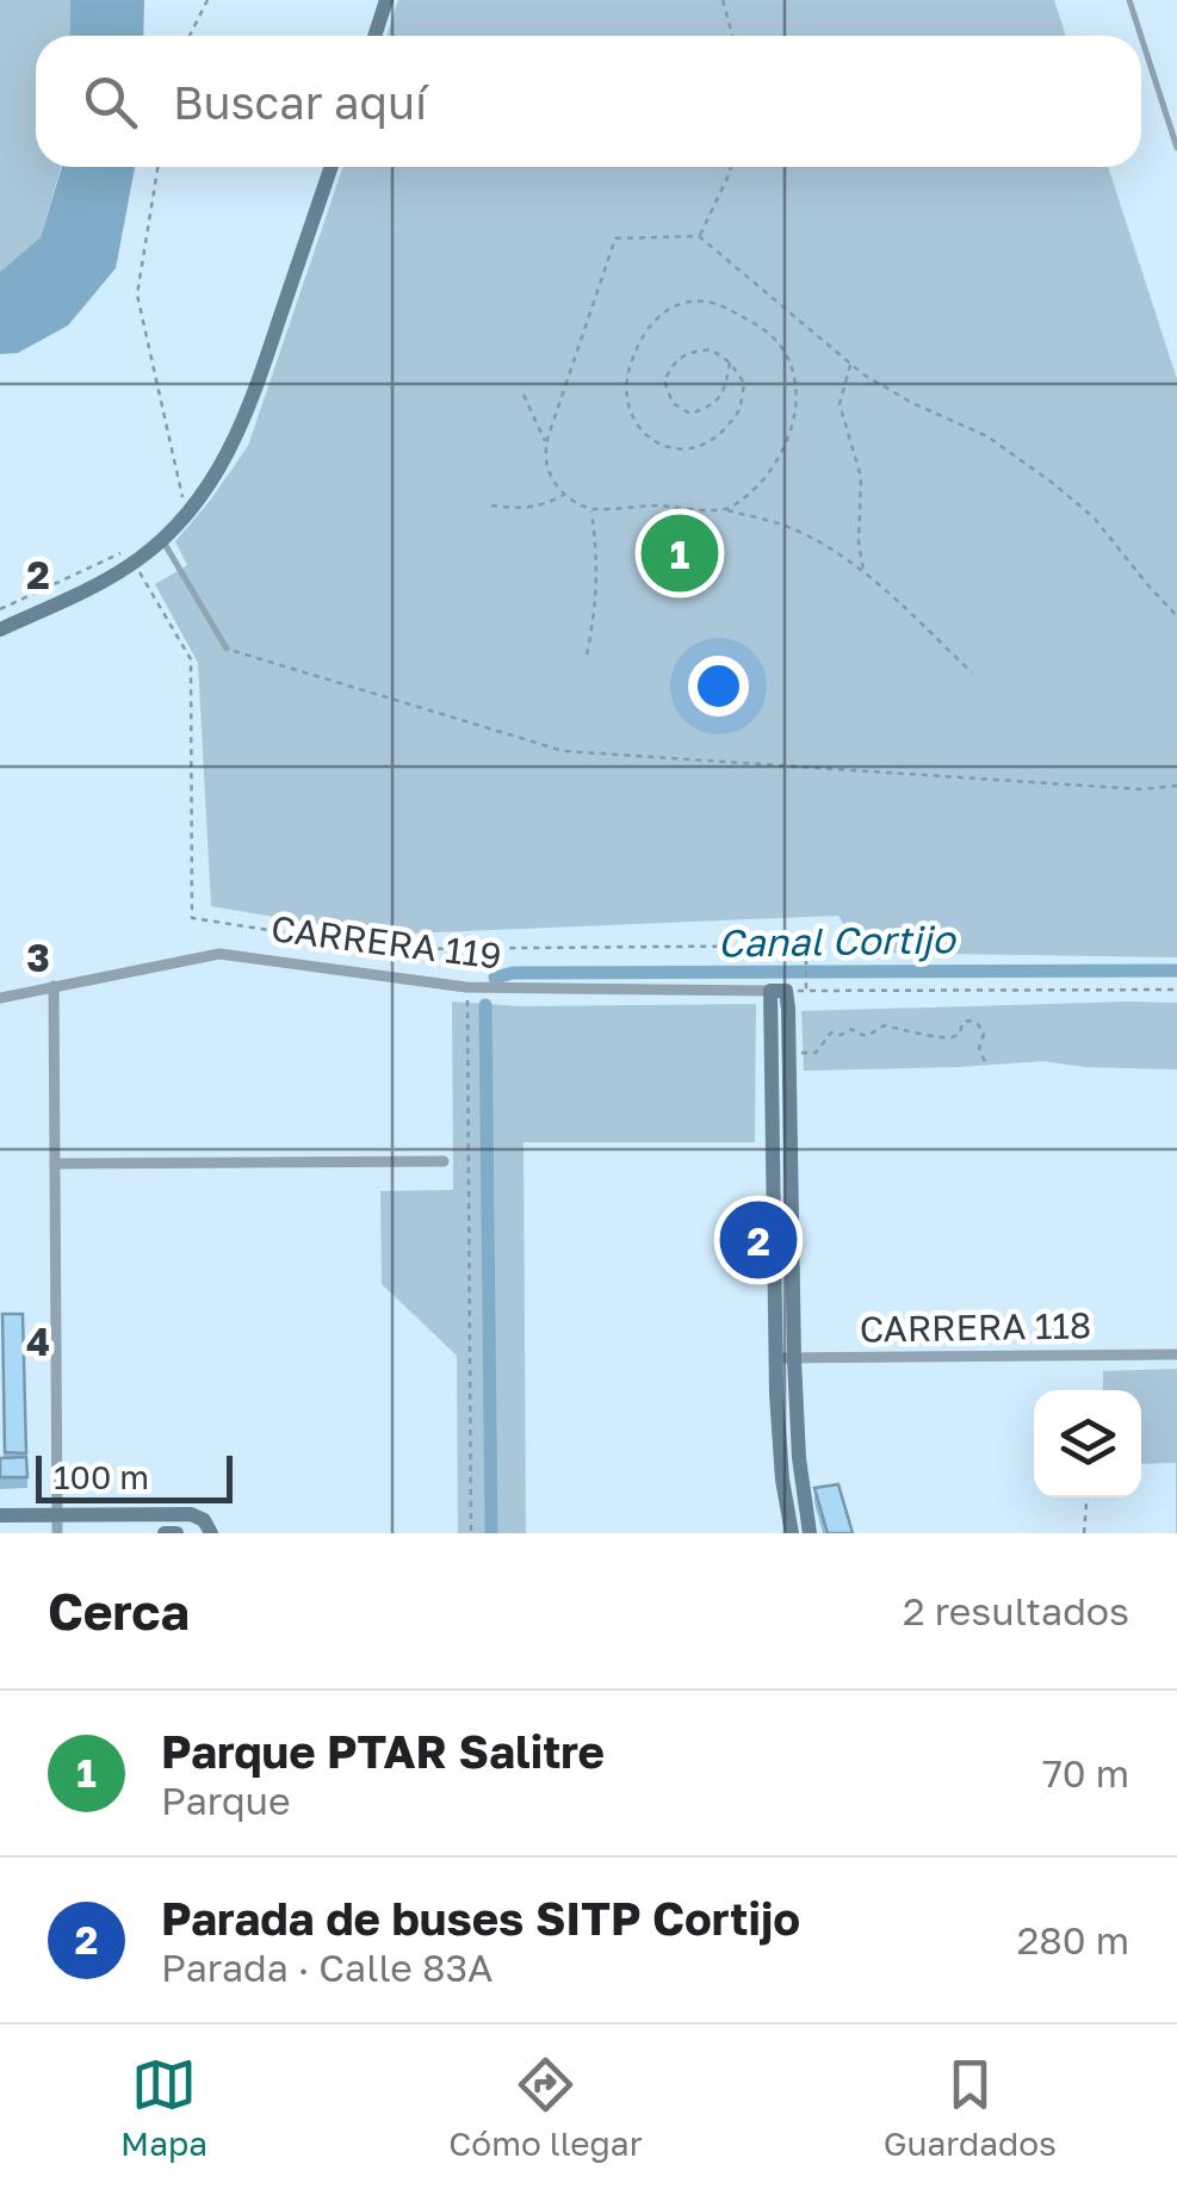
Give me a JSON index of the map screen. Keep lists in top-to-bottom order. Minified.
{"streets":{"street":["CARRERA 119","CARRERA 118"]},"water":["Canal Cortijo"],"scale_bar":"100 m","page":{"search":"Buscar aquí","pins":["1","2"],"scale":"100 m","heading":["Cerca","2 resultados"],"list":[{"mark":"1","name":"Parque PTAR Salitre","note":"Parque","value":"70 m"},{"mark":"2","name":"Parada de buses SITP Cortijo","note":"Parada · Calle 83A","value":"280 m"}],"nav":["Mapa","Cómo llegar","Guardados"]},"grid":{"rows":["2","3","4"]}}
